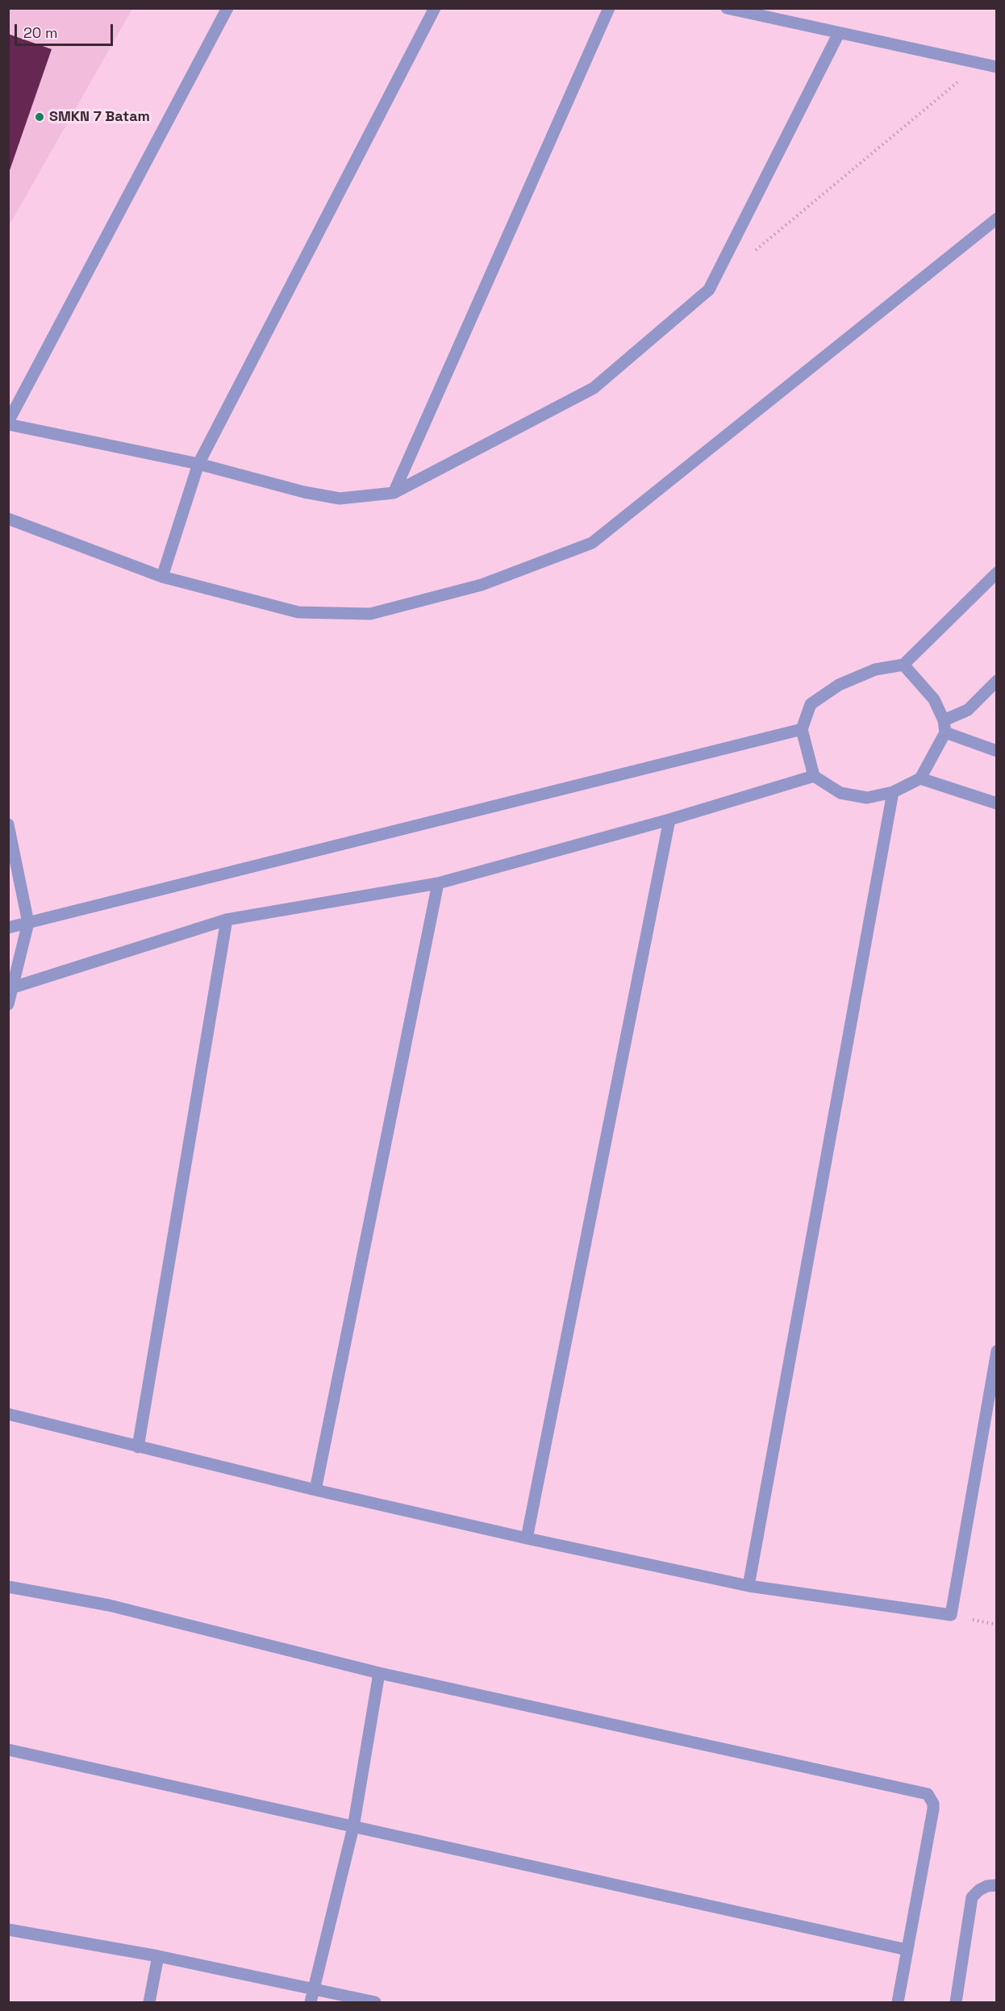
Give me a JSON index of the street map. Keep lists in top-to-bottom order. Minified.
{"places":["SMKN 7 Batam"],"scale_bar":"20 m"}
